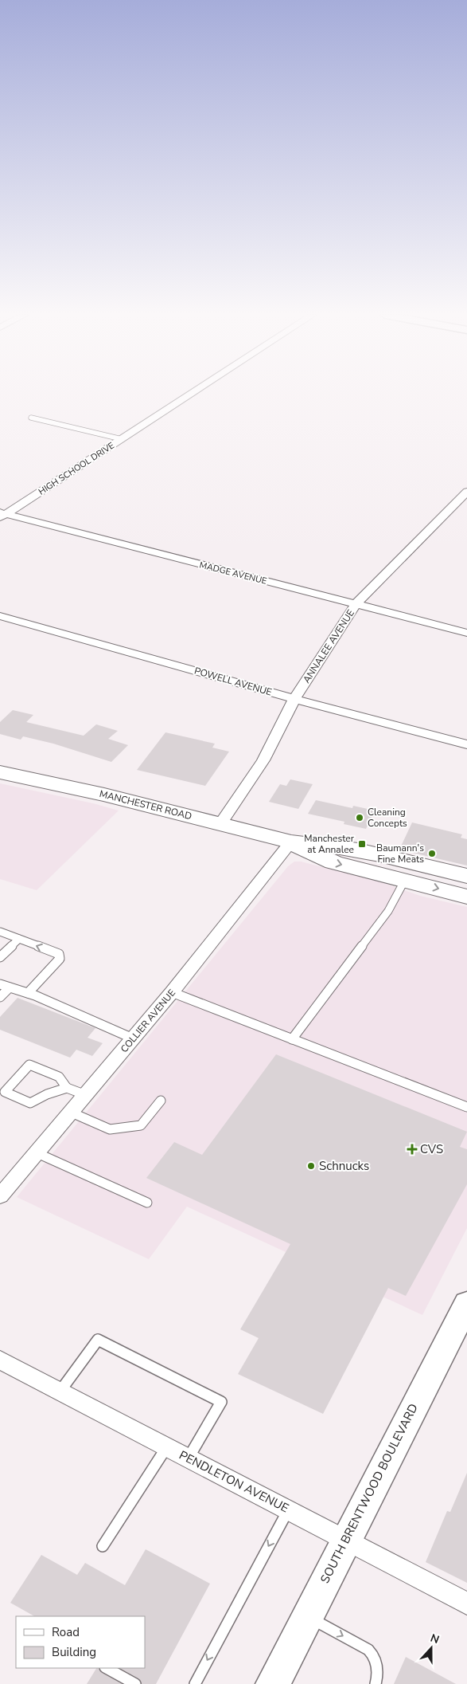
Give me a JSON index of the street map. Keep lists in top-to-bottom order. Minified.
{"streets":{"main road":["MANCHESTER ROAD","SOUTH BRENTWOOD BOULEVARD"],"street":["HIGH SCHOOL DRIVE","MADGE AVENUE","ANNALEE AVENUE","POWELL AVENUE","COLLIER AVENUE","PENDLETON AVENUE"]},"crossings":[["HIGH SCHOOL DRIVE","MADGE AVENUE"],["MADGE AVENUE","ANNALEE AVENUE"],["ANNALEE AVENUE","POWELL AVENUE"],["ANNALEE AVENUE","MANCHESTER ROAD"],["MANCHESTER ROAD","COLLIER AVENUE"],["PENDLETON AVENUE","SOUTH BRENTWOOD BOULEVARD"]],"places":{"other":["Cleaning Concepts","Baumann's Fine Meats","Schnucks"],"transit":["Manchester at Annalee"],"health":["CVS"]},"legend":["Road","Building"],"north":"top"}
